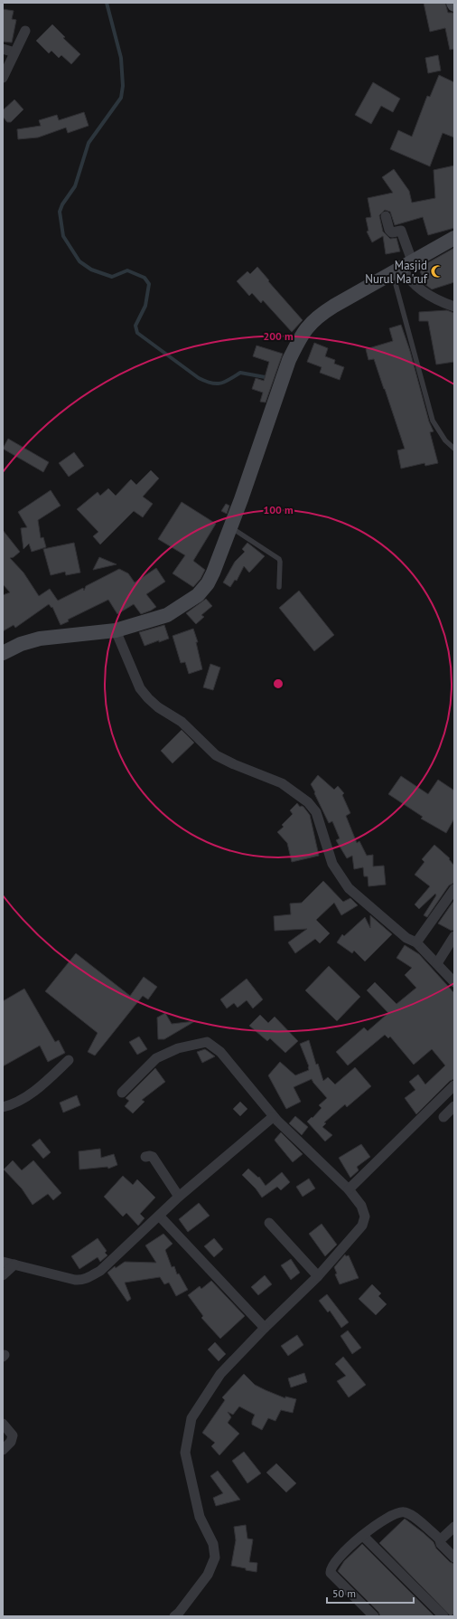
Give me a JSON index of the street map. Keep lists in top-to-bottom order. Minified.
{"places":{"mosque":["Masjid Nurul Ma'ruf"]},"scale_bar":"50 m","rings":["200 m","100 m"]}
